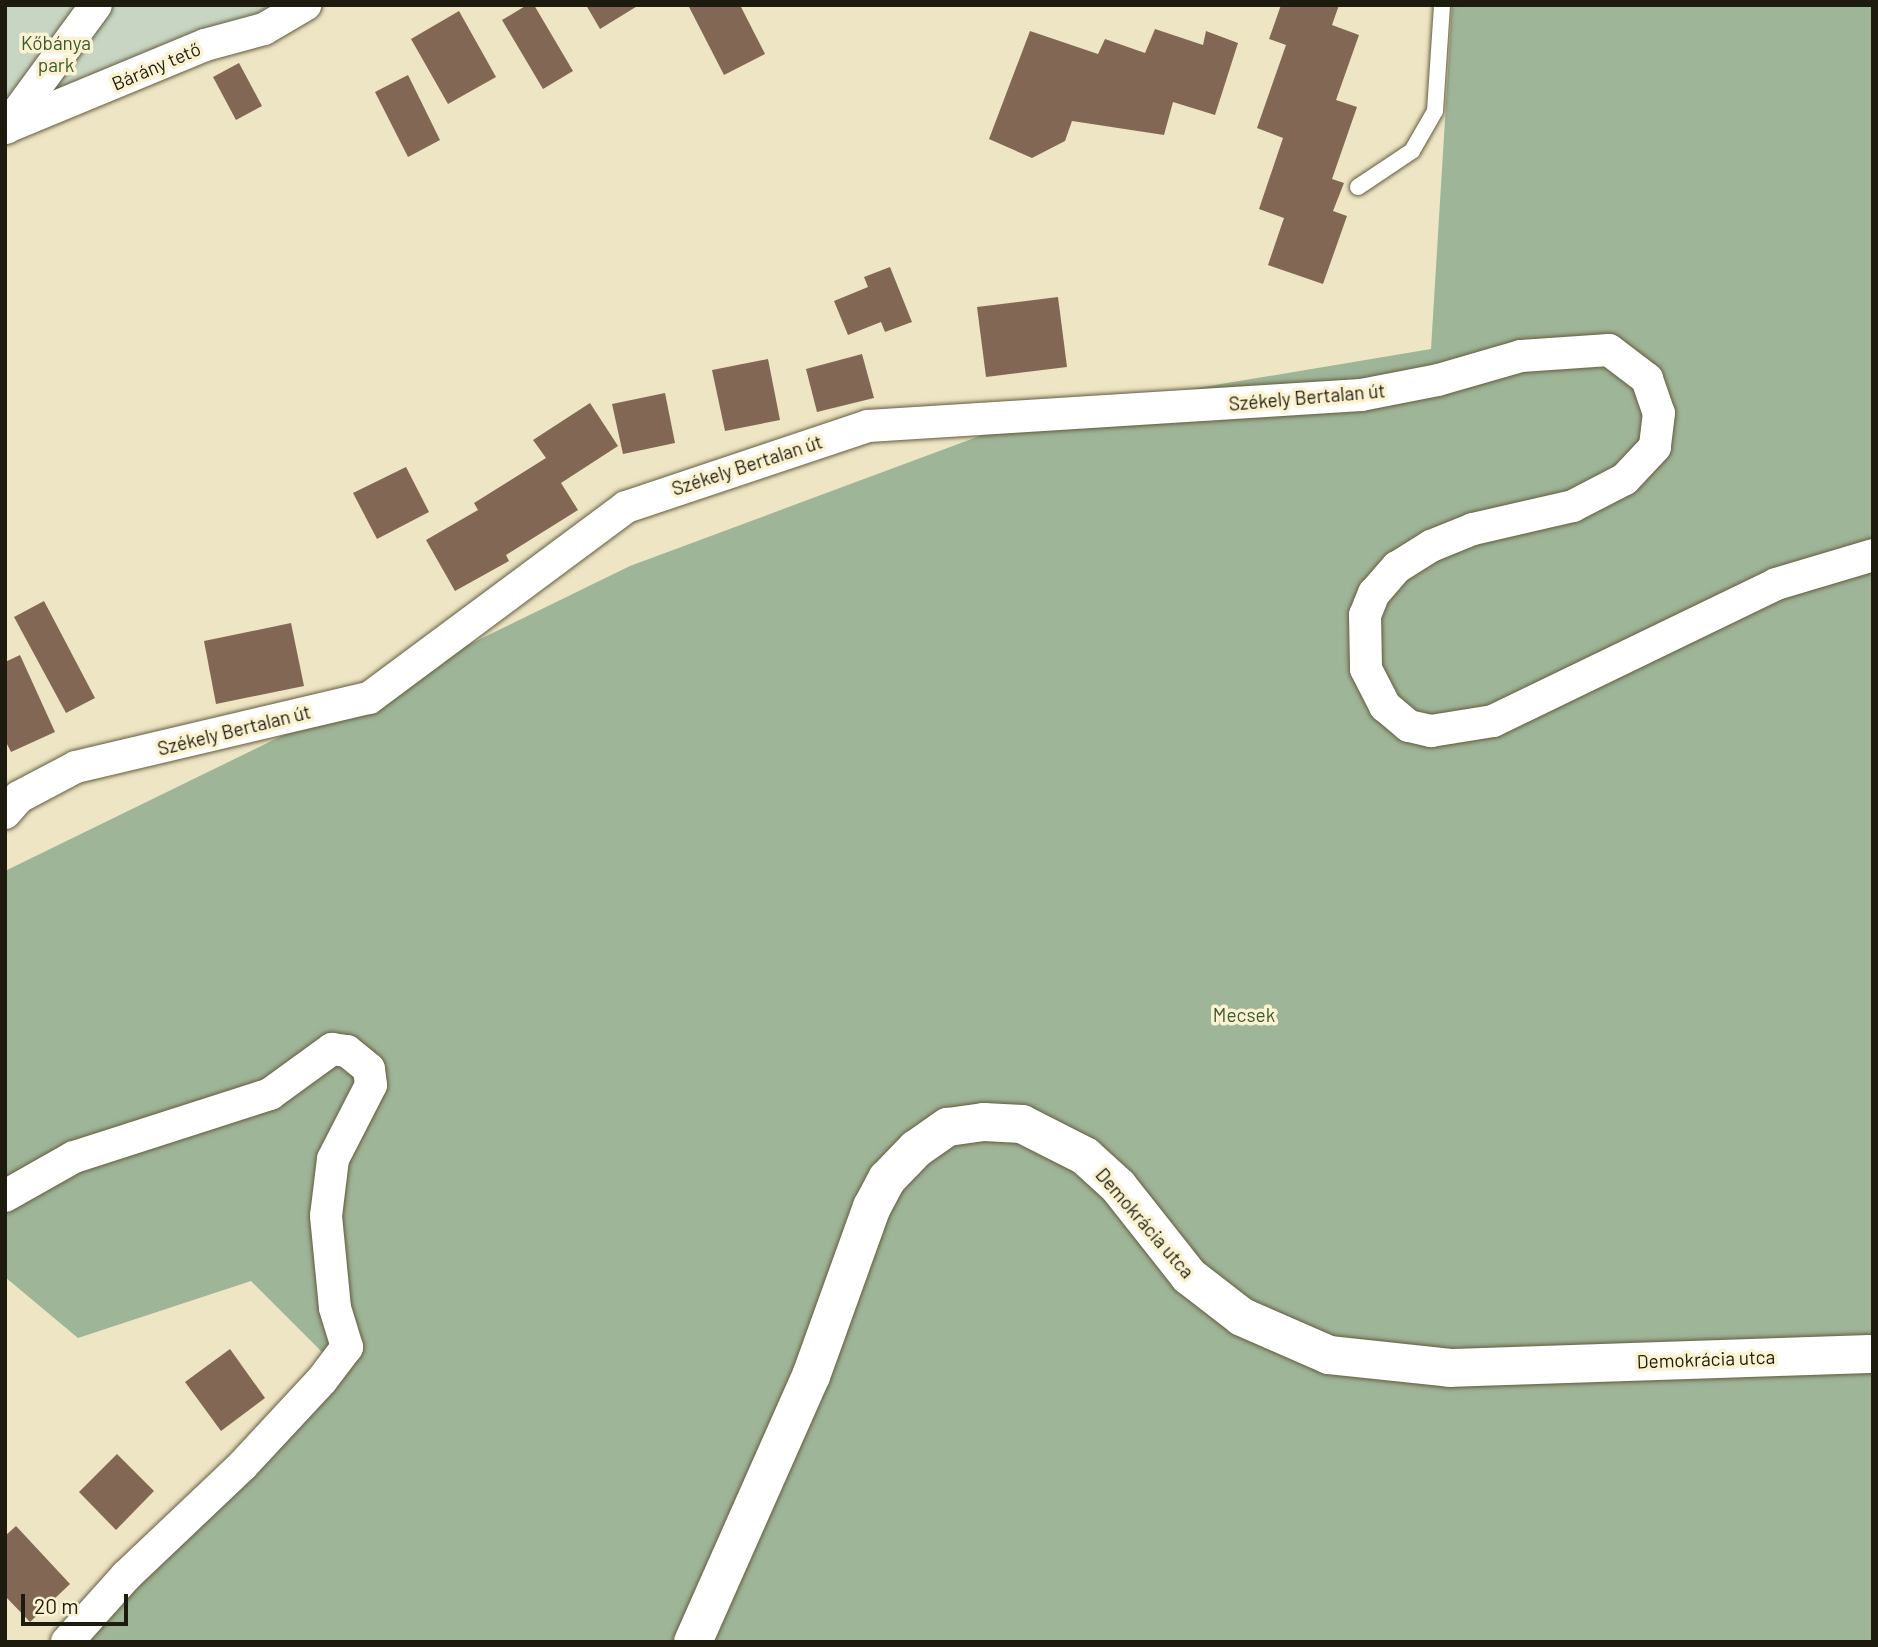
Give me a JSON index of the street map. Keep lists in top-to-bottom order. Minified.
{"streets":{"street":["Bárány tető","Székely Bertalan út","Demokrácia utca"]},"parks":["Kőbánya park","Mecsek"],"scale_bar":"20 m"}
